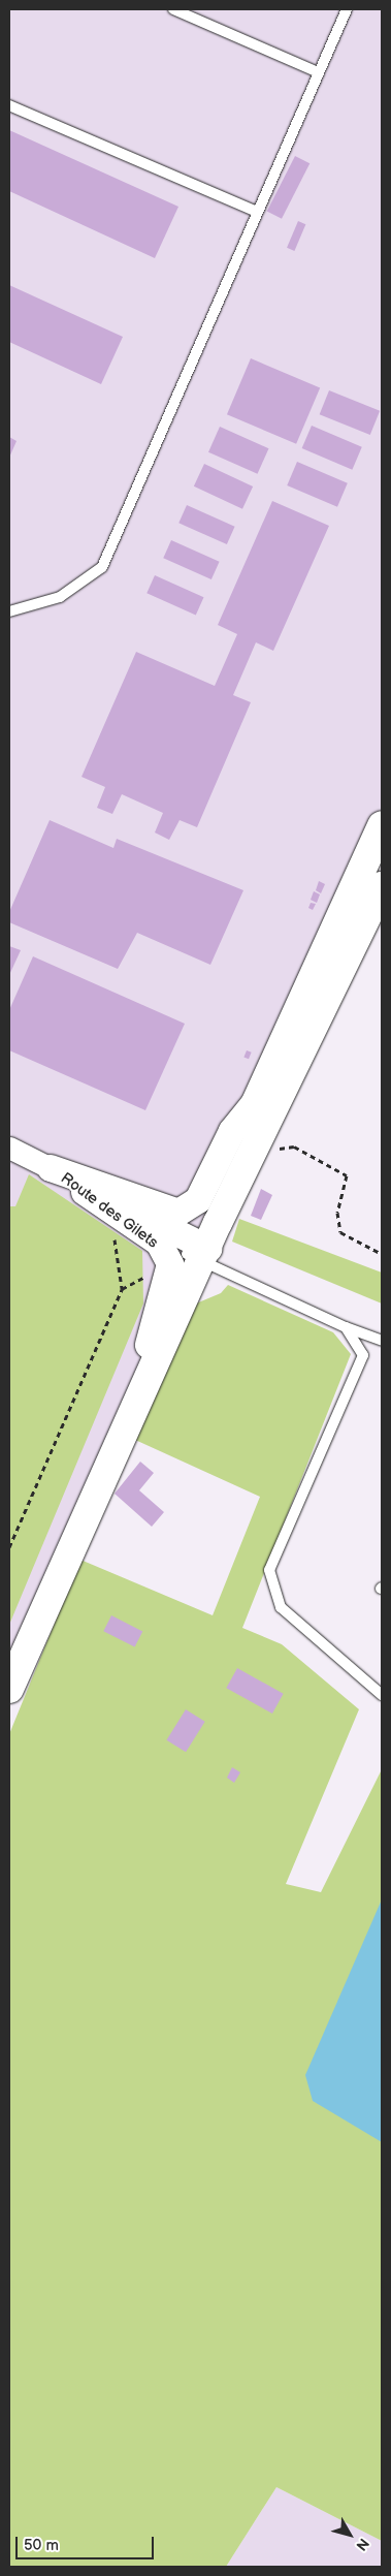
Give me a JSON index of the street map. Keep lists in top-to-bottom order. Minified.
{"streets":{"street":["Route des Gilets"]},"scale_bar":"50 m","north":"bottom right"}
